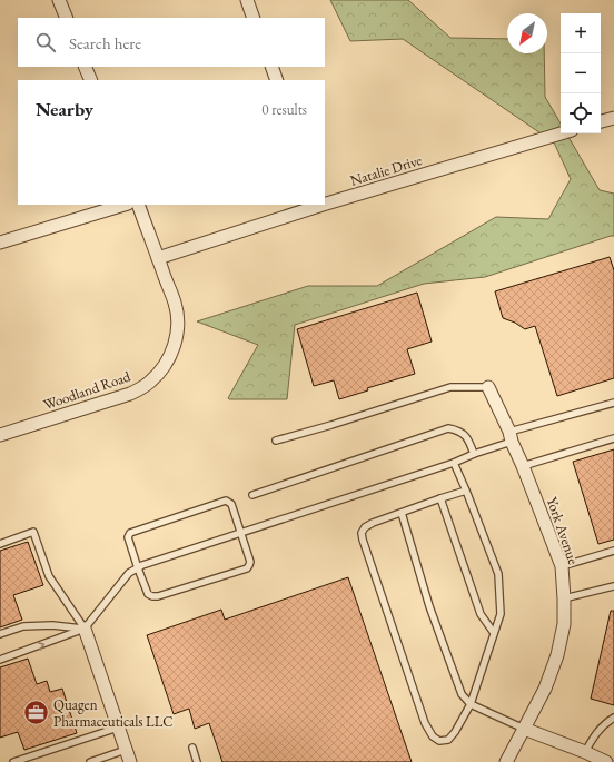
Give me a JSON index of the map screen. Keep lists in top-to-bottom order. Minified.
{"streets":{"street":["Natalie Drive","Woodland Road","York Avenue"]},"crossings":[["Natalie Drive","Woodland Road"]],"places":{"office":["Quagen Pharmaceuticals LLC"]},"north":"bottom left","page":{"map_buttons":["+","−"],"search":"Search here","heading":["Nearby","0 results"]}}
